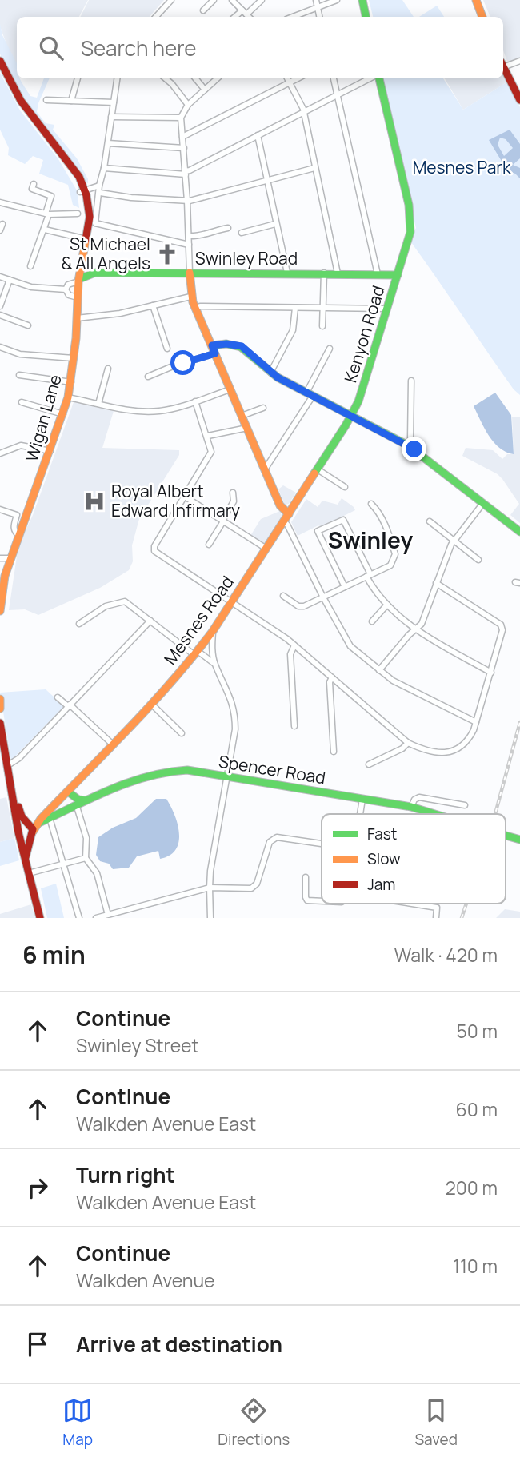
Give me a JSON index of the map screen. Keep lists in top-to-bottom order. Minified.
{"streets":{"main road":["Swinley Road","Kenyon Road","Wigan Lane","Mesnes Road","Spencer Road"]},"crossings":[["Swinley Road","Kenyon Road"],["Swinley Road","Wigan Lane"],["Kenyon Road","Mesnes Road"],["Mesnes Road","Spencer Road"]],"districts":["Swinley"],"parks":["Mesnes Park"],"places":{"church":["St Michael & All Angels"],"hospital":["Royal Albert Edward Infirmary"]},"legend":["Fast","Slow","Jam"],"page":{"search":"Search here","heading":["6 min","Walk · 420 m"],"list":[["Continue","Swinley Street","50 m"],["Continue","Walkden Avenue East","60 m"],["Turn right","Walkden Avenue East","200 m"],["Continue","Walkden Avenue","110 m"],"Arrive at destination"],"nav":["Map","Directions","Saved"]}}
